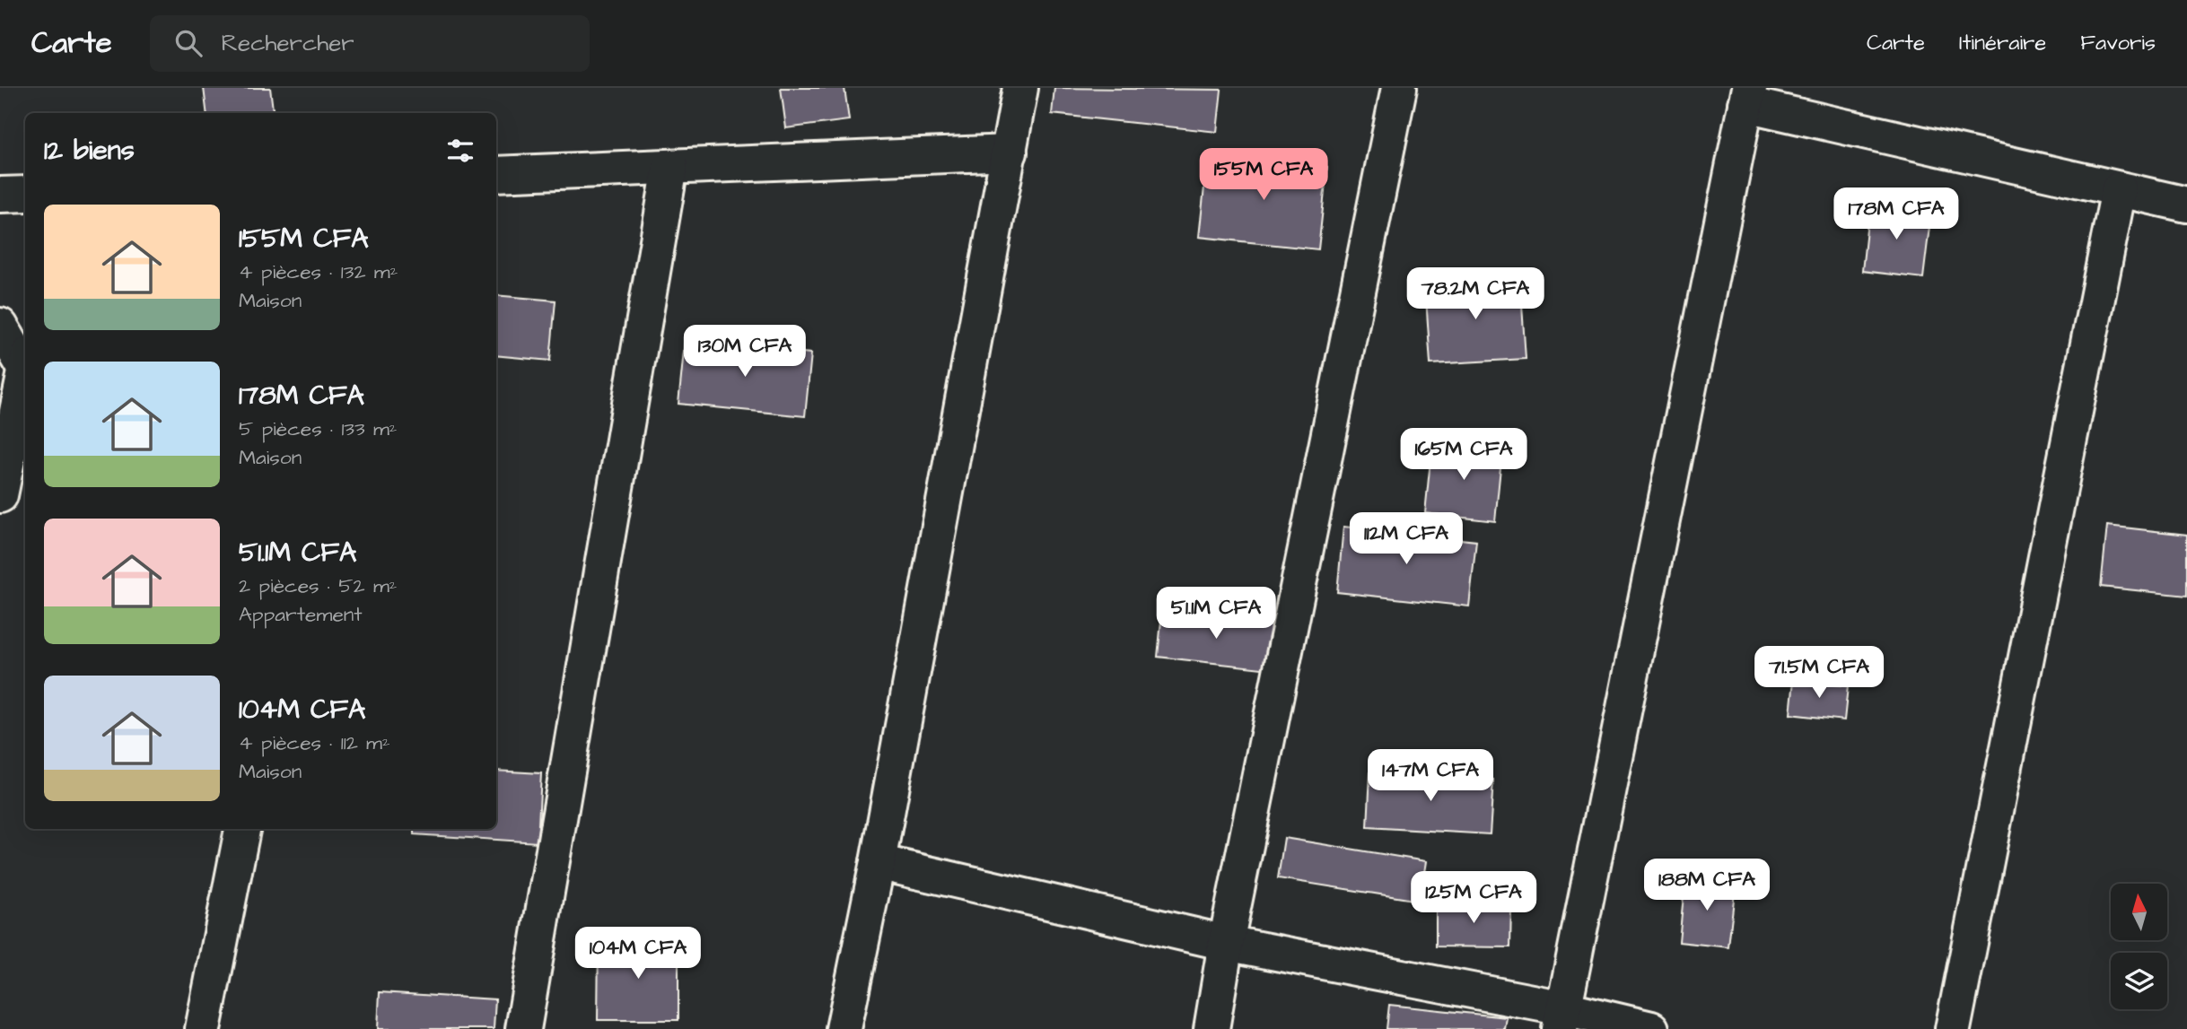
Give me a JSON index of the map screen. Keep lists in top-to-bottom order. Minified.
{"north":"top","page":{"header":"Carte","search":"Rechercher","nav":["Carte","Itinéraire","Favoris"],"heading":"12 biens","price":["155M CFA","178M CFA","78.2M CFA","130M CFA","165M CFA","112M CFA","51.1M CFA","71.5M CFA","147M CFA","188M CFA","125M CFA","104M CFA"],"list":[{"name":"155M CFA","note":"4 pièces · 132 m² · Maison"},{"name":"178M CFA","note":"5 pièces · 133 m² · Maison"},{"name":"51.1M CFA","note":"2 pièces · 52 m² · Appartement"},{"name":"104M CFA","note":"4 pièces · 112 m² · Maison"}]}}
